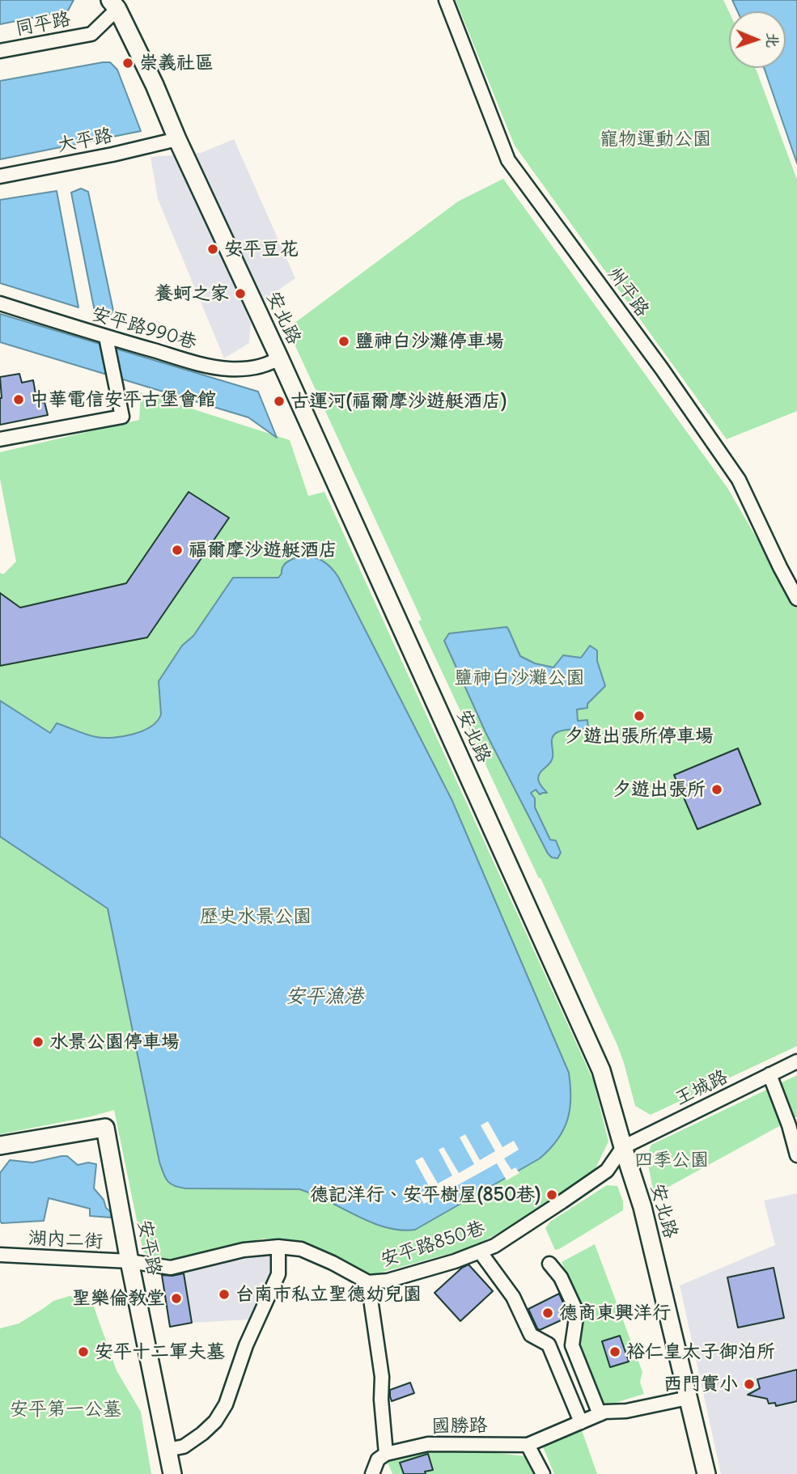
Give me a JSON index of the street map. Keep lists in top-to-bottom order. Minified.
{"streets":{"street":["同平路","大平路","州平路","安北路","安平路990巷","王城路","湖內二街","安平路850巷","安平路","國勝路"]},"crossings":[["同平路","安北路"],["大平路","安北路"],["安北路","安平路990巷"],["安北路","王城路"],["安北路","安平路850巷"],["王城路","安平路850巷"],["湖內二街","安平路850巷"],["湖內二街","安平路"],["安平路850巷","安平路"]],"water":["安平漁港"],"parks":["寵物運動公園","鹽神白沙灘公園","歷史水景公園","四季公園","安平第一公墓"],"places":["崇義社區","安平豆花","養蚵之家","鹽神白沙灘停車場","中華電信安平古堡會館","古運河(福爾摩沙遊艇酒店)","福爾摩沙遊艇酒店","夕遊出張所停車場","夕遊出張所","水景公園停車場","德記洋行、安平樹屋(850巷)","台南市私立聖德幼兒園","聖樂倫教堂","德商東興洋行","安平十二軍夫墓","裕仁皇太子御泊所","西門實小"],"north":"right"}
